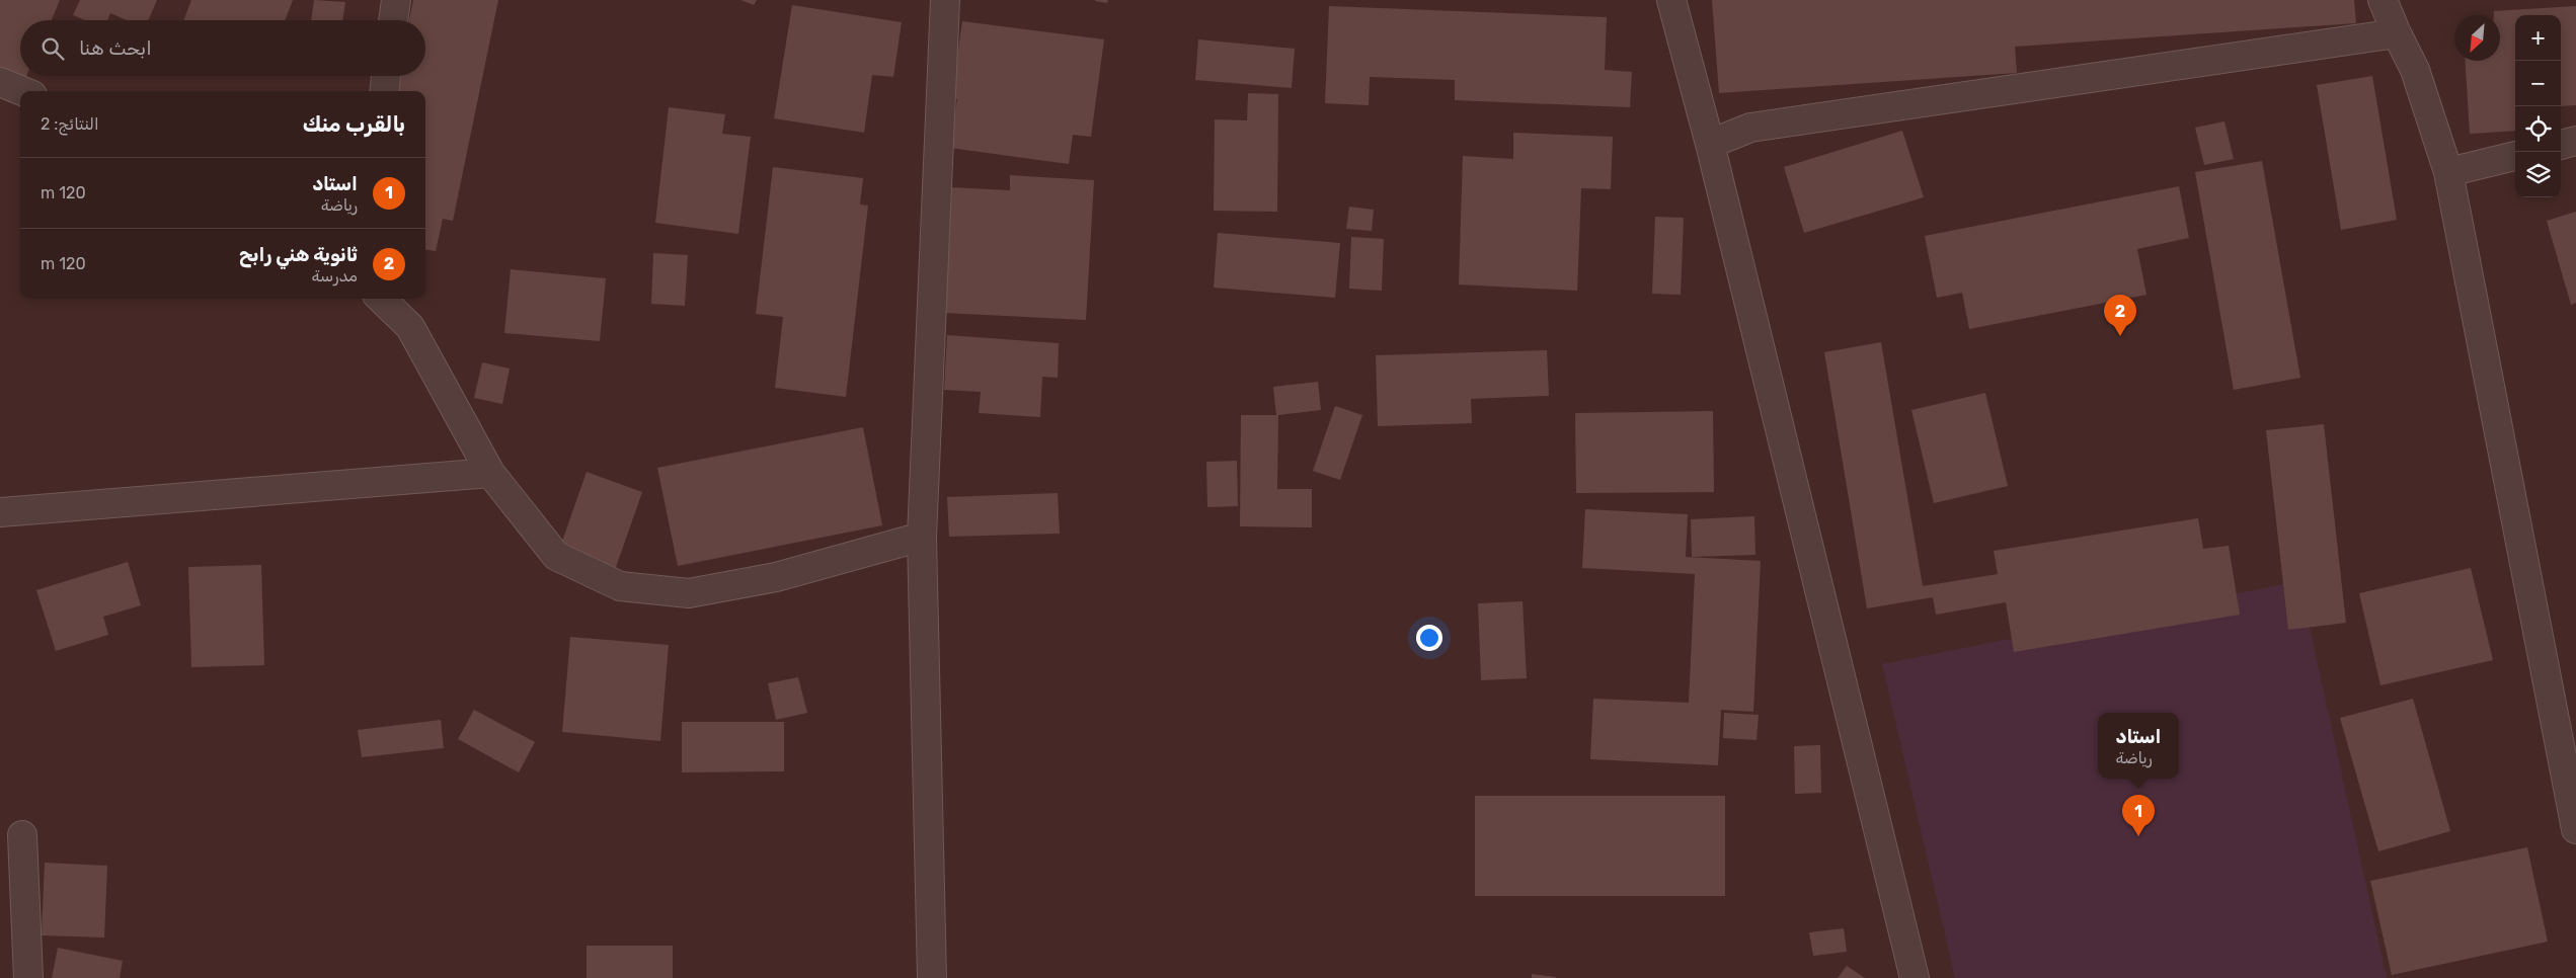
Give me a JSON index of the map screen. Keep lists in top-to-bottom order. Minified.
{"north":"bottom left","page":{"map_buttons":["+","−"],"search":"ابحث هنا","heading":["بالقرب منك","النتائج: 2"],"list":[{"mark":"1","name":"استاد","note":"رياضة","value":"120 m"},{"mark":"2","name":"ثانوية هني رابح","note":"مدرسة","value":"120 m"}],"pins":["2","1"],"popup":["استاد","رياضة"]}}
